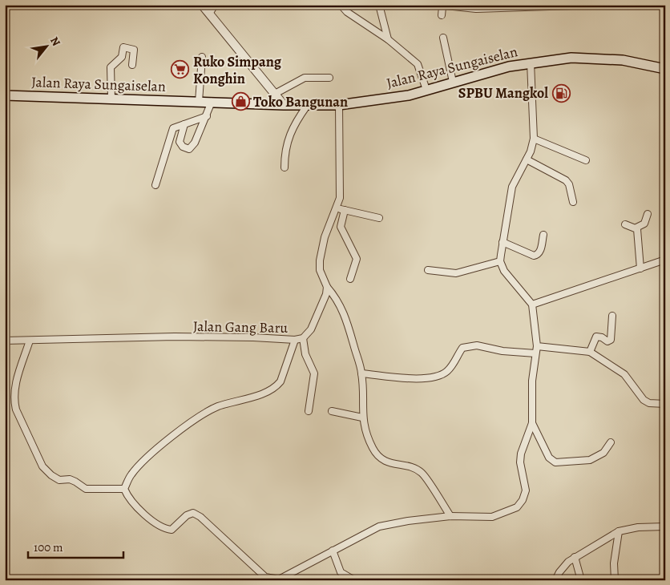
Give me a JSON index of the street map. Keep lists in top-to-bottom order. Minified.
{"streets":{"main road":["Jalan Raya Sungaiselan"],"street":["Jalan Gang Baru"]},"places":{"supermarket":["Ruko Simpang Konghin"],"fuel station":["SPBU Mangkol"],"shop":["Toko Bangunan"]},"scale_bar":"100 m","north":"top right"}
